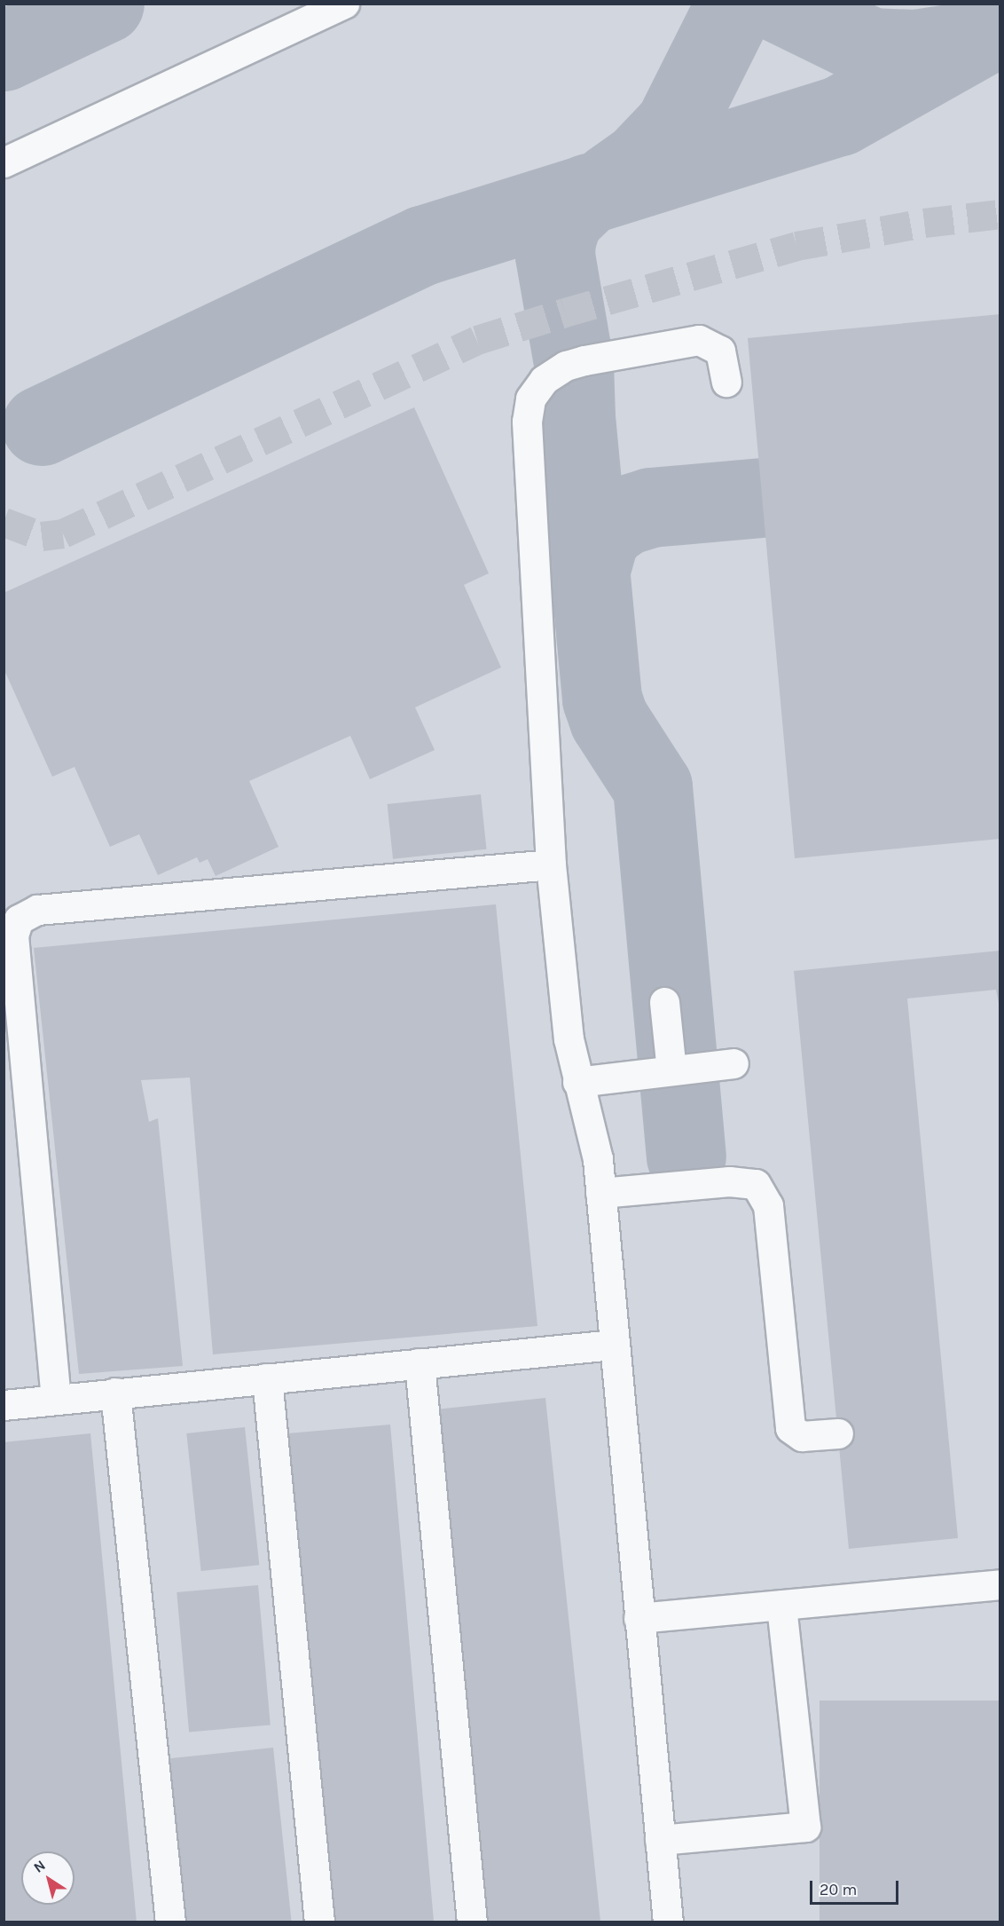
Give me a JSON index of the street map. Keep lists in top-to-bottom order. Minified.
{"scale_bar":"20 m","north":"top left"}
